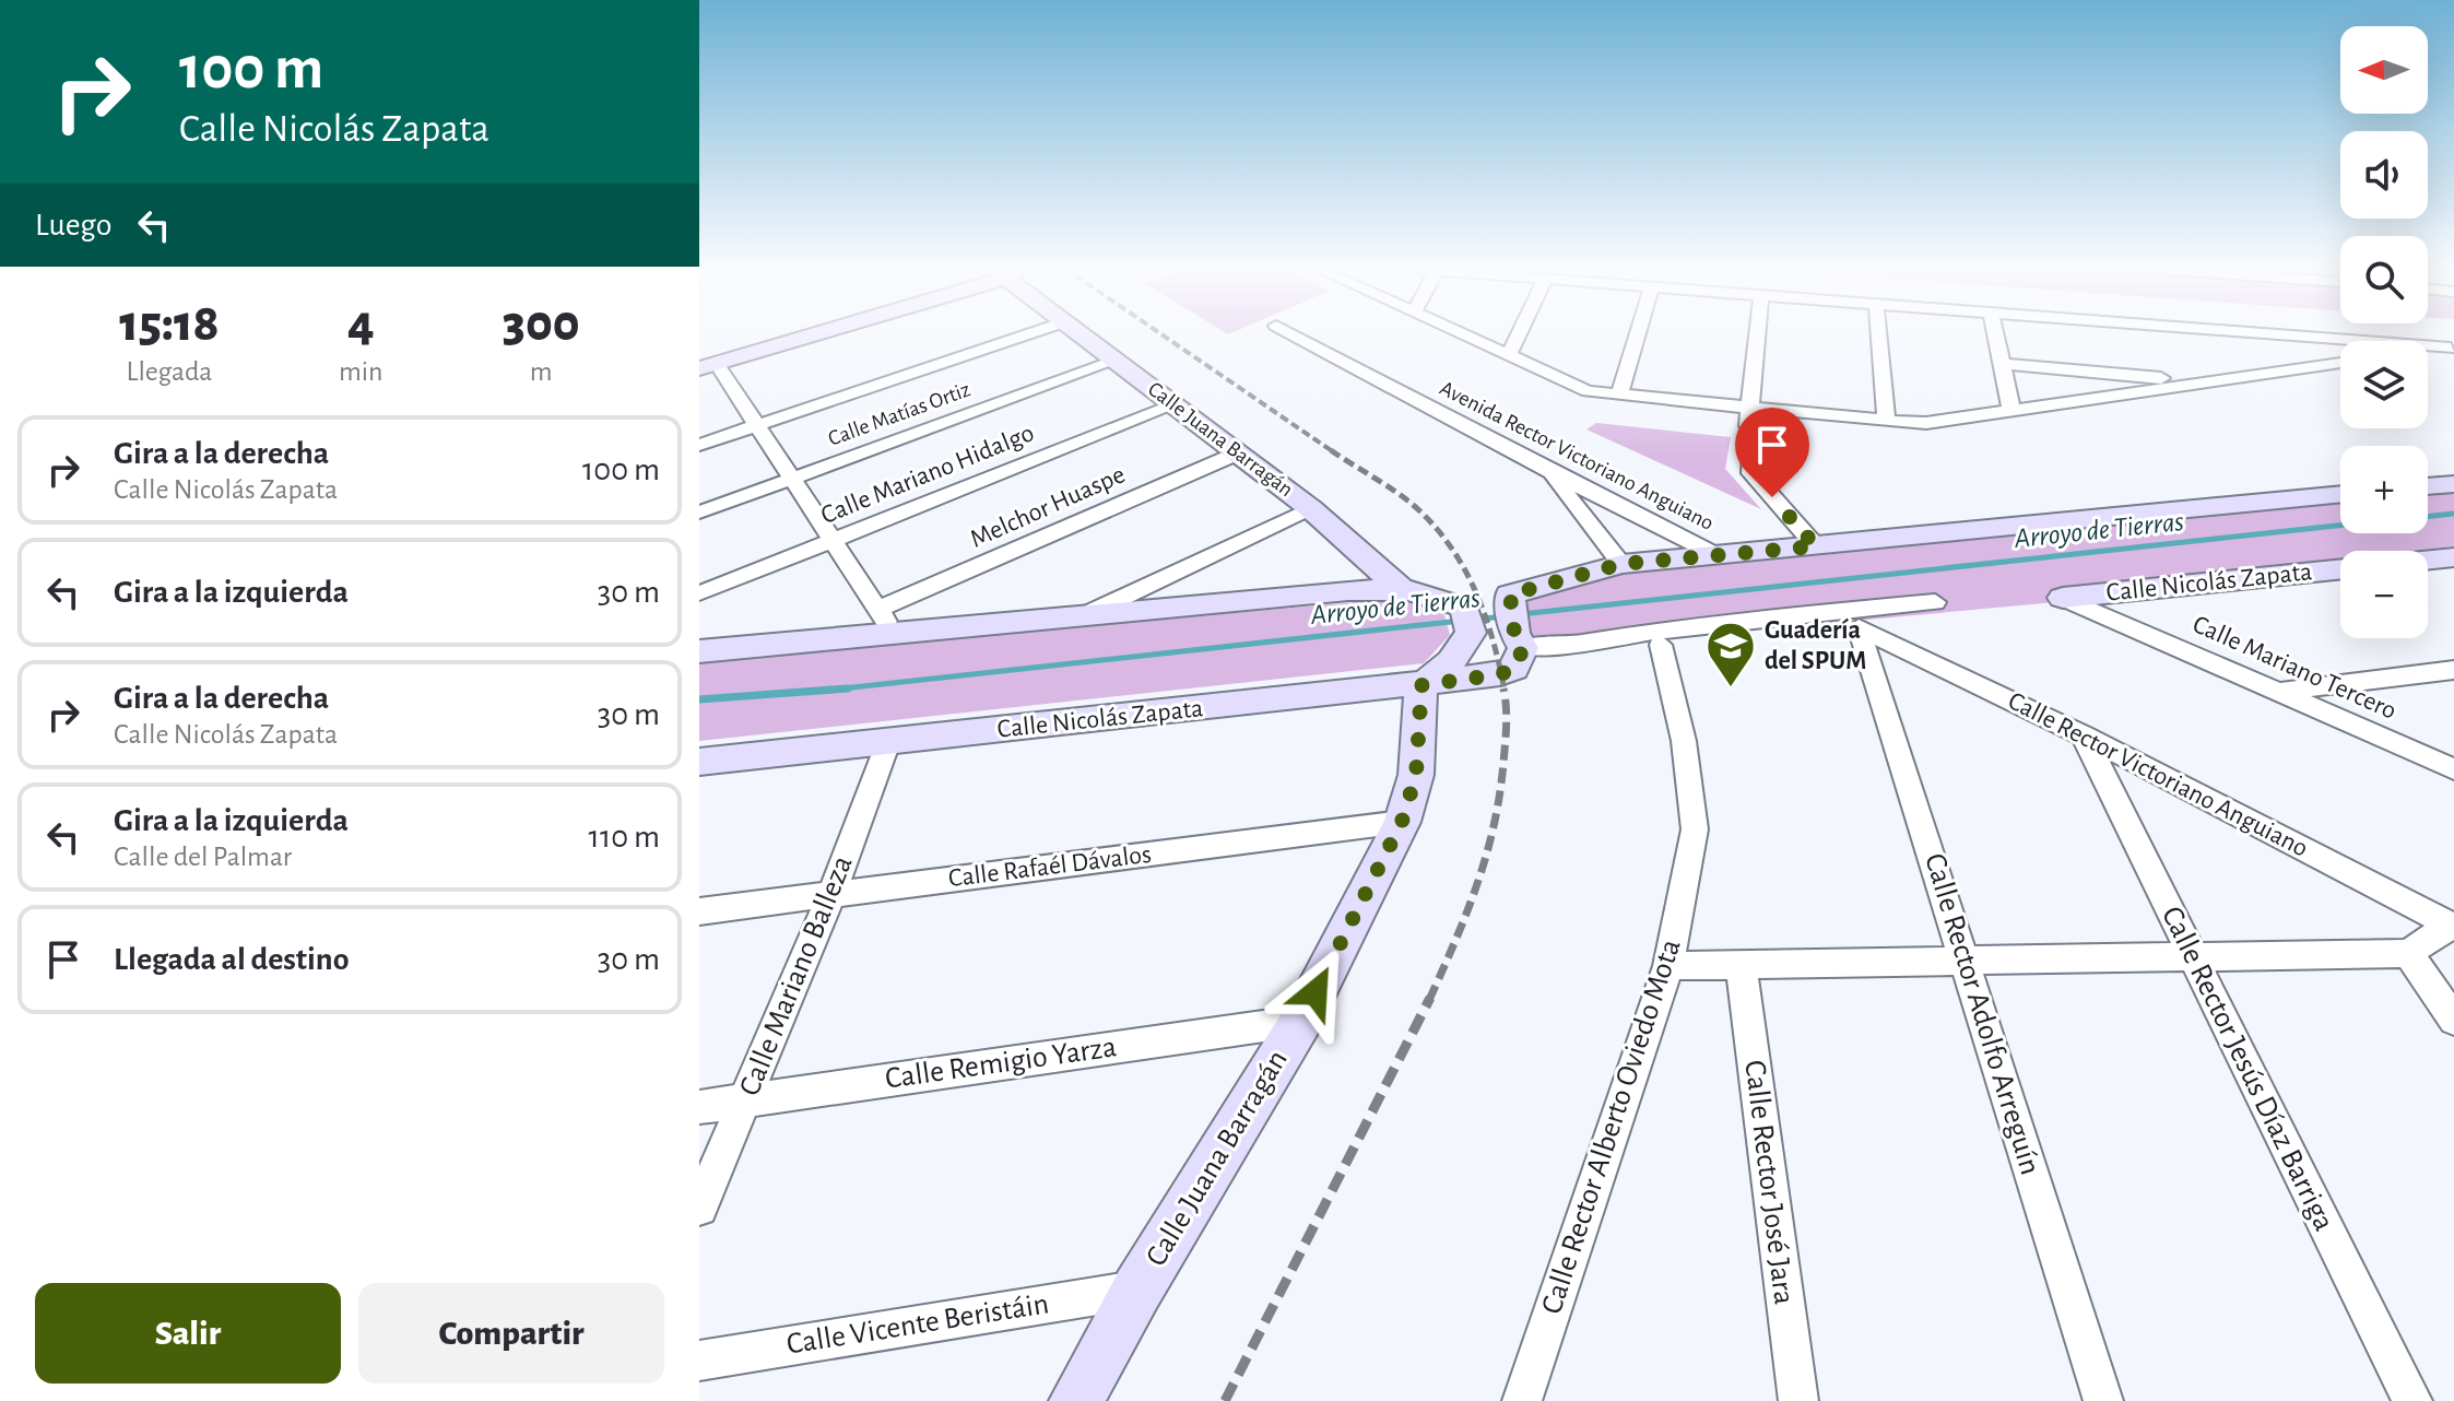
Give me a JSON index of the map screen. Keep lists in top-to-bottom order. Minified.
{"streets":{"street":["Calle Matías Ortiz","Calle Juana Barragán","Avenida Rector Victoriano Anguiano","Calle Mariano Hidalgo","Melchor Huaspe","Calle Nicolás Zapata","Calle Mariano Tercero","Calle Rector Victoriano Anguiano","Calle Rafaél Dávalos","Calle Mariano Balleza","Calle Rector Adolfo Arreguín","Calle Remigio Yarza","Calle Rector Jesús Díaz Barriga","Calle Rector Alberto Oviedo Mota","Calle Rector José Jara","Calle Vicente Beristáin"]},"crossings":[["Calle Matías Ortiz","Calle Juana Barragán"],["Calle Juana Barragán","Calle Mariano Hidalgo"],["Calle Juana Barragán","Melchor Huaspe"],["Calle Juana Barragán","Calle Nicolás Zapata"],["Calle Juana Barragán","Calle Rafaél Dávalos"],["Calle Juana Barragán","Calle Remigio Yarza"],["Calle Juana Barragán","Calle Vicente Beristáin"],["Calle Nicolás Zapata","Calle Mariano Tercero"],["Calle Nicolás Zapata","Calle Mariano Balleza"],["Calle Rector Victoriano Anguiano","Calle Rector Adolfo Arreguín"],["Calle Rector Victoriano Anguiano","Calle Rector Jesús Díaz Barriga"],["Calle Rafaél Dávalos","Calle Mariano Balleza"],["Calle Mariano Balleza","Calle Remigio Yarza"]],"water":["Arroyo de Tierras"],"places":{"school or university":["Guadería del SPUM"]},"north":"left","page":{"turn":["100 m","Calle Nicolás Zapata"],"map_buttons":["+","−"],"then":"Luego","eta":["15:18","Llegada","4","min","300","m"],"list":[{"name":"Gira a la derecha","note":"Calle Nicolás Zapata","value":"100 m"},{"name":"Gira a la izquierda","value":"30 m"},{"name":"Gira a la derecha","note":"Calle Nicolás Zapata","value":"30 m"},{"name":"Gira a la izquierda","note":"Calle del Palmar","value":"110 m"},{"name":"Llegada al destino","value":"30 m"}],"buttons":["Salir","Compartir"]}}
